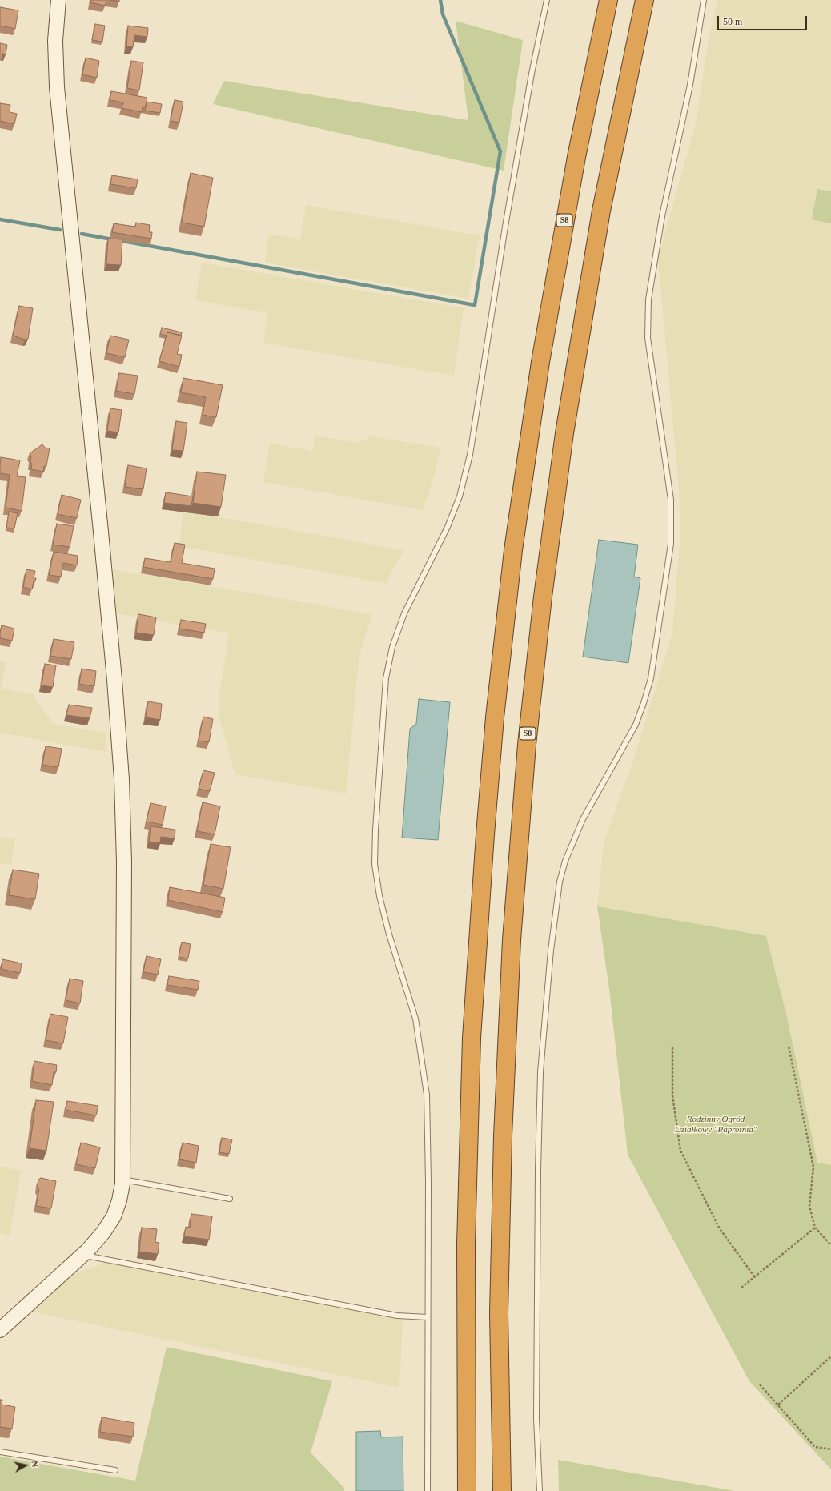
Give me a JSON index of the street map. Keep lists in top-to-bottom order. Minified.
{"streets":{"highway":["S8"]},"parks":["Rodzinny Ogród Działkowy \"Paprotnia\""],"scale_bar":"50 m","north":"right"}
